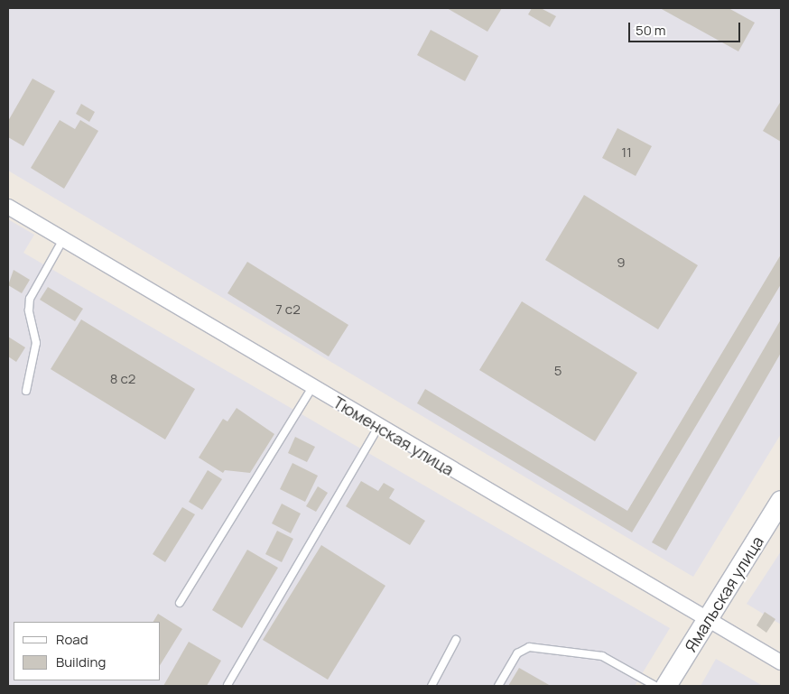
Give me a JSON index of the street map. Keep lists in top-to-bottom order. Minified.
{"streets":{"street":["Тюменская улица","Ямальская улица"]},"crossings":[["Тюменская улица","Ямальская улица"]],"house_numbers":["11","9","7 с2","5","8 с2"],"legend":["Road","Building"],"scale_bar":"50 m"}
